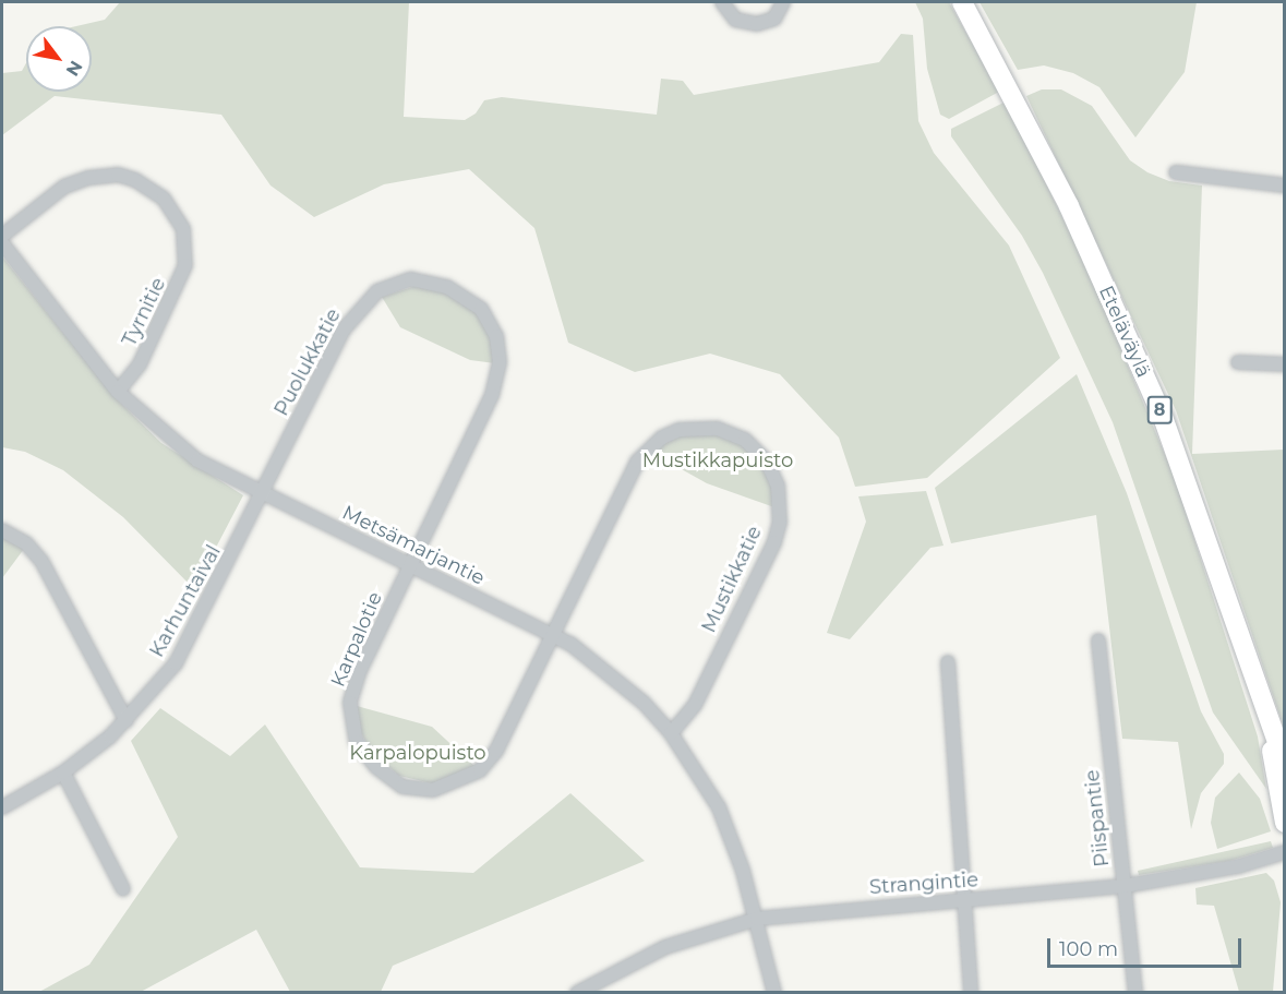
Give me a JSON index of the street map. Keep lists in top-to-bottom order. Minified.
{"streets":{"highway":["Eteläväylä","8"],"street":["Tyrnitie","Puolukkatie","Metsämarjantie","Mustikkatie","Karhuntaival","Karpalotie","Piispantie","Strangintie"]},"crossings":[["Tyrnitie","Metsämarjantie"],["Puolukkatie","Metsämarjantie"],["Puolukkatie","Karhuntaival"],["Puolukkatie","Karpalotie"],["Metsämarjantie","Mustikkatie"],["Metsämarjantie","Karhuntaival"],["Metsämarjantie","Karpalotie"],["Metsämarjantie","Strangintie"],["Mustikkatie","Karpalotie"],["Piispantie","Strangintie"]],"parks":["Mustikkapuisto","Karpalopuisto"],"scale_bar":"100 m","north":"bottom right"}
